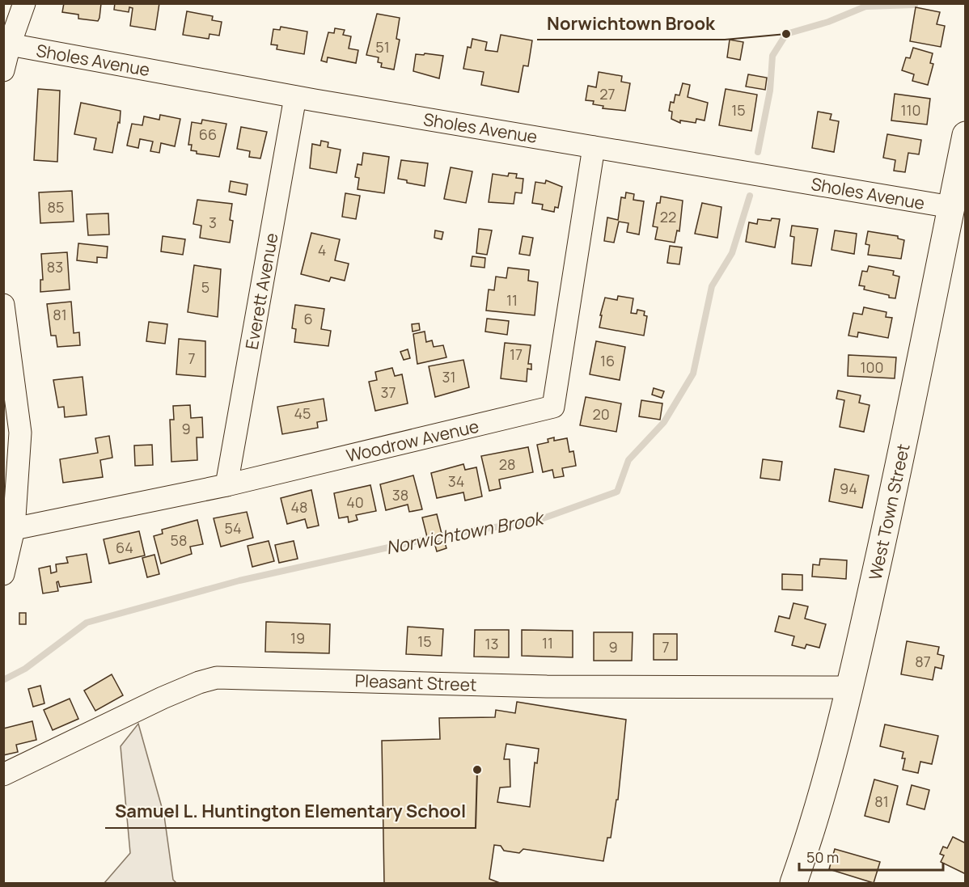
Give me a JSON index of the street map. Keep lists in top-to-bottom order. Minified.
{"streets":{"main road":["West Town Street"],"street":["Sholes Avenue","Everett Avenue","Woodrow Avenue","Pleasant Street"]},"crossings":[["Sholes Avenue","Everett Avenue"],["Sholes Avenue","Woodrow Avenue"],["Sholes Avenue","West Town Street"],["Everett Avenue","Woodrow Avenue"],["West Town Street","Pleasant Street"]],"water":["Norwichtown Brook"],"places":["Norwichtown Brook","Samuel L. Huntington Elementary School"],"house_numbers":["51","27","15","110","66","85","22","3","4","83","5","11","81","6","17","7","16","100","31","37","45","20","9","28","34","94","38","40","48","54","58","64","19","15","11","13","9","7","87","81"],"scale_bar":"50 m"}
